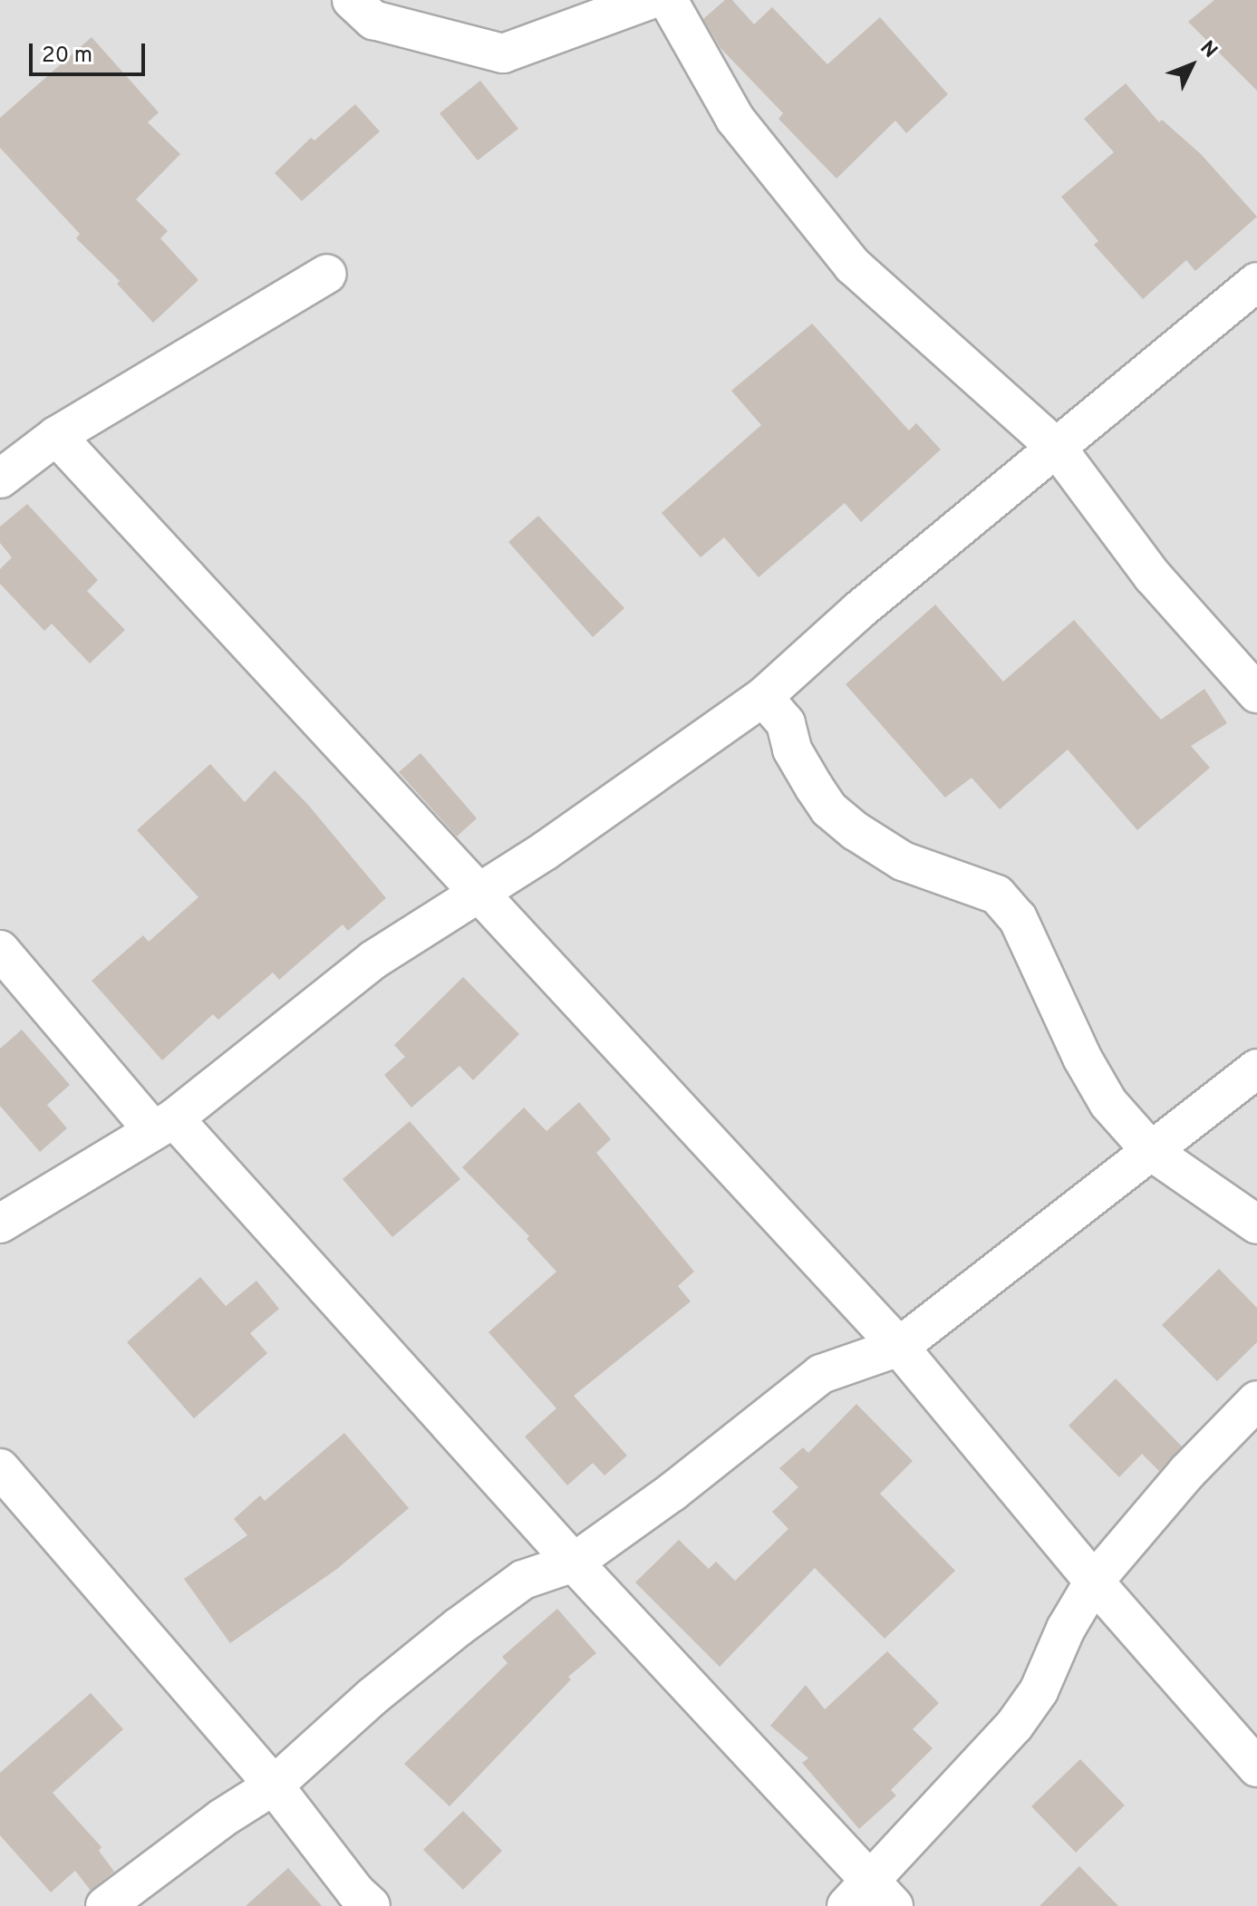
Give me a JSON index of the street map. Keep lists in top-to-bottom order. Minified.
{"scale_bar":"20 m","north":"top right"}
